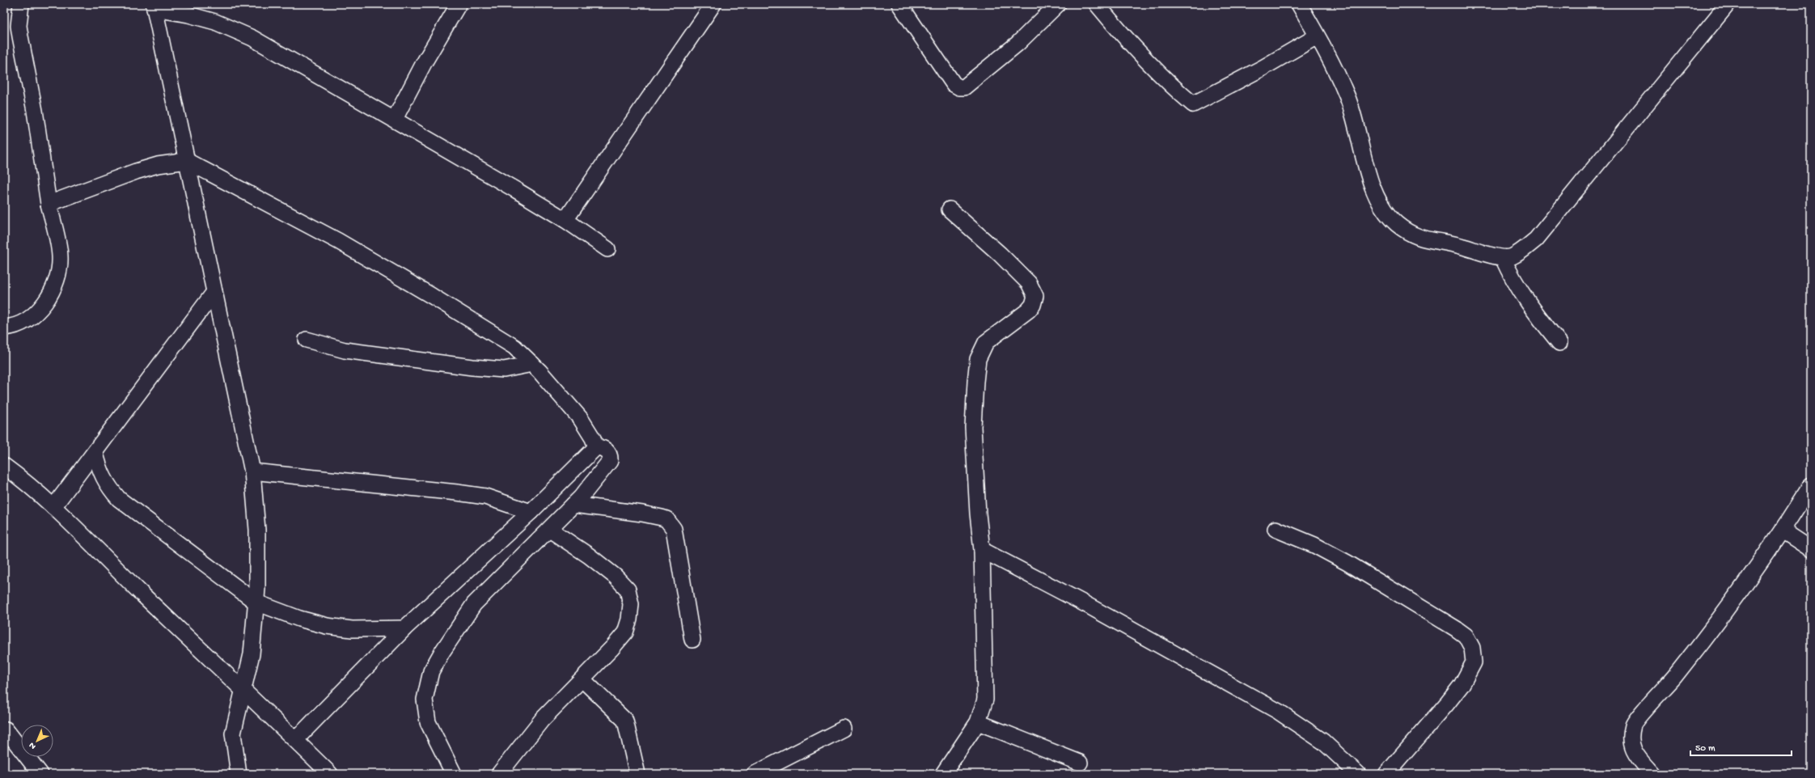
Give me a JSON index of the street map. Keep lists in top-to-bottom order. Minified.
{"scale_bar":"50 m","north":"bottom left"}
